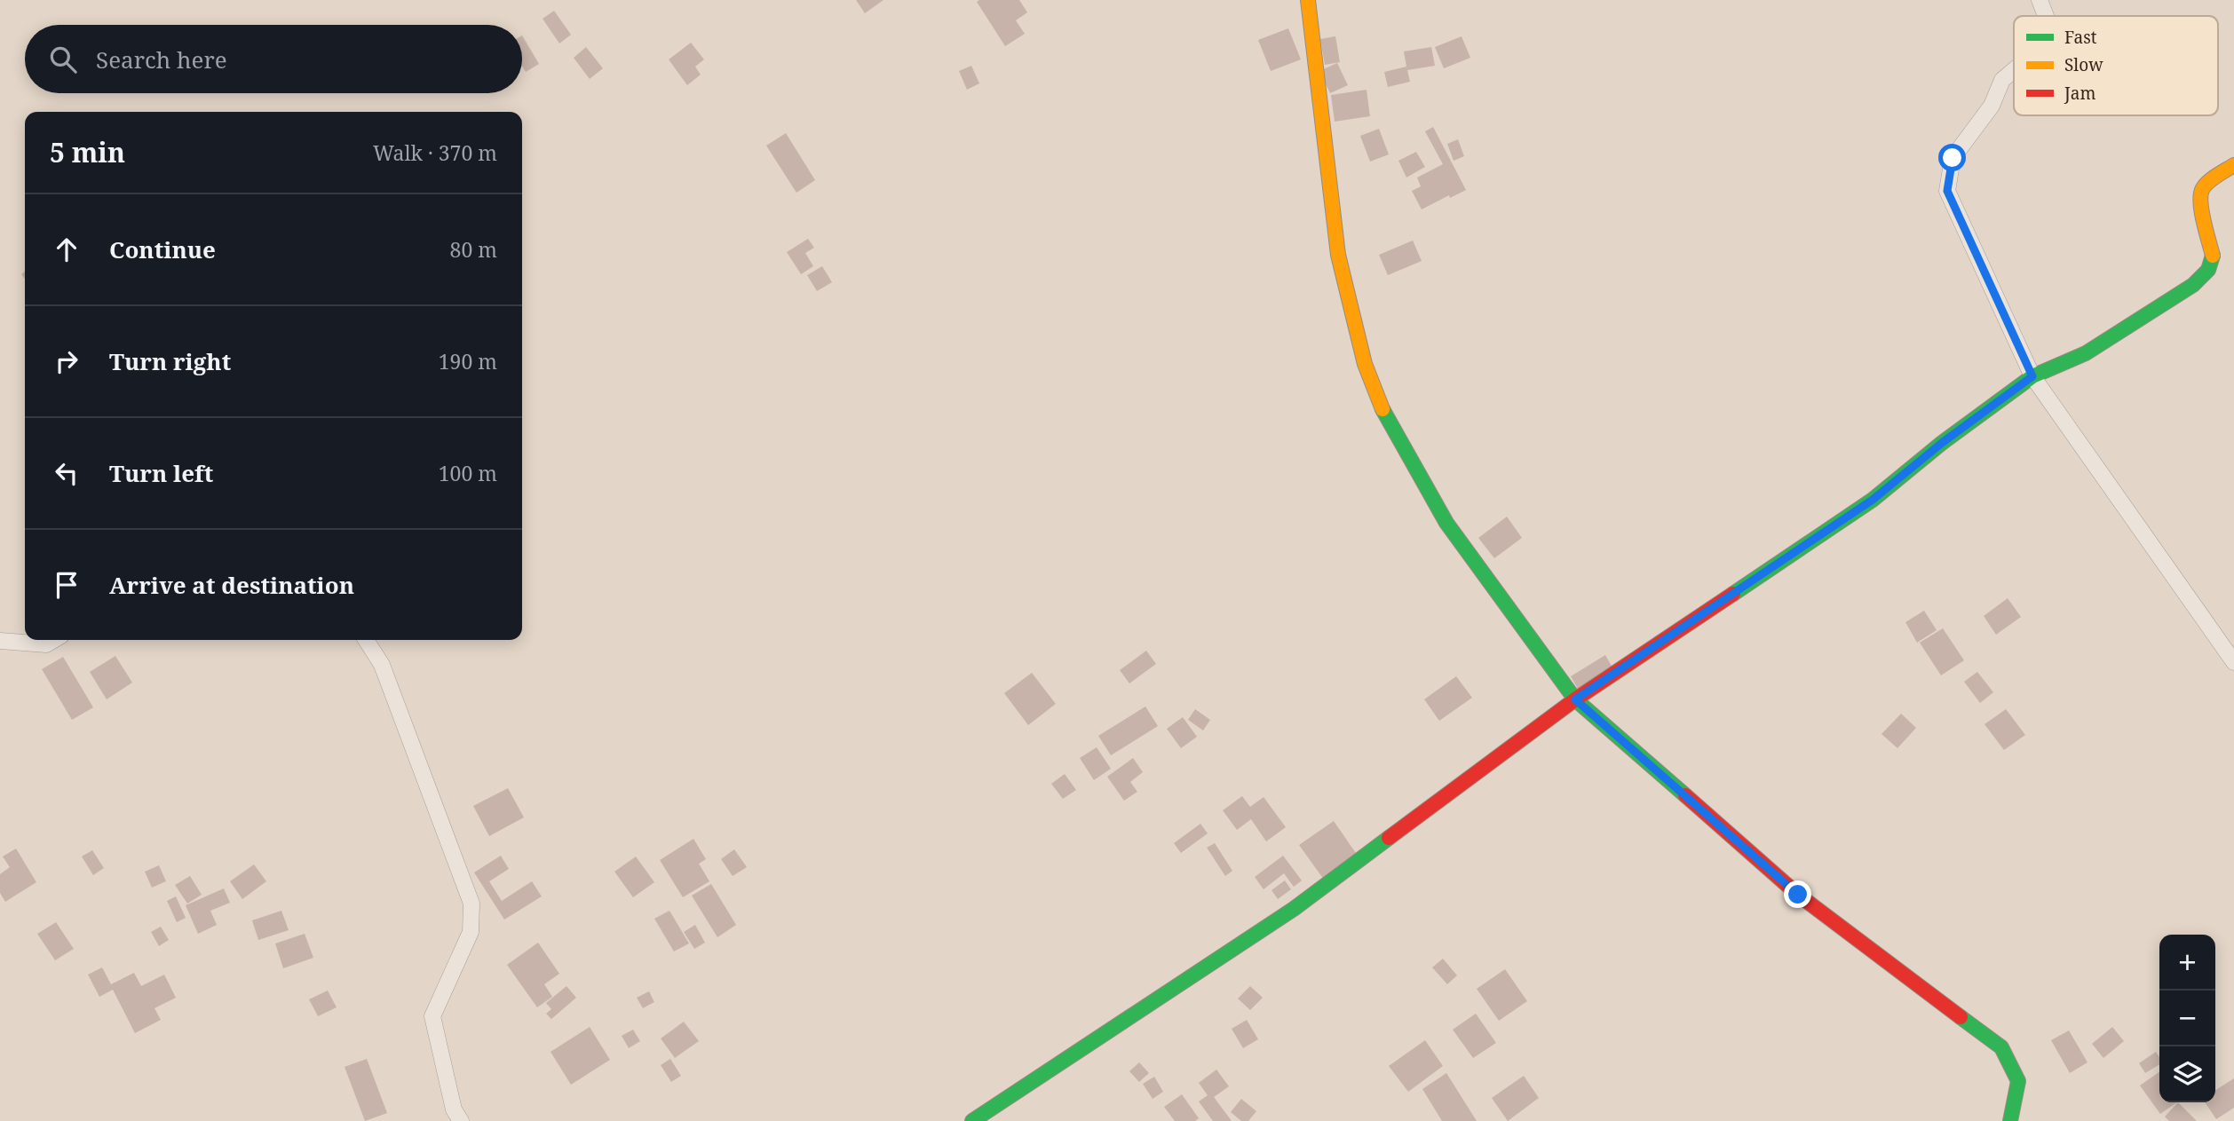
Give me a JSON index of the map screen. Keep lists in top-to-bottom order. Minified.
{"legend":["Fast","Slow","Jam"],"page":{"search":"Search here","heading":["5 min","Walk · 370 m"],"list":[["Continue","80 m"],["Turn right","190 m"],["Turn left","100 m"],"Arrive at destination"],"map_buttons":["+","−"]}}
